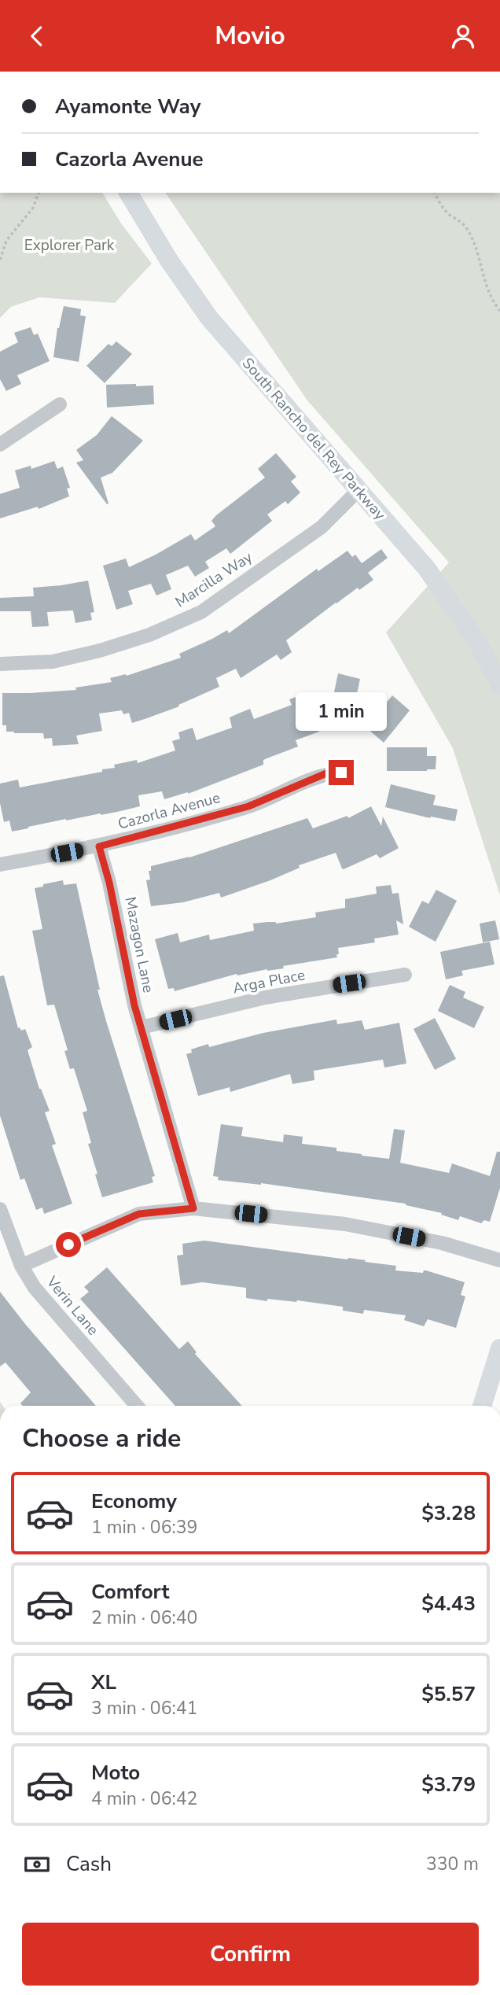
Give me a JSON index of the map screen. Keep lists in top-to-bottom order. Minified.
{"streets":{"street":["South Rancho del Rey Parkway","Marcilla Way","Cazorla Avenue","Mazagon Lane","Arga Place","Verin Lane"]},"crossings":[["South Rancho del Rey Parkway","Marcilla Way"],["Cazorla Avenue","Mazagon Lane"],["Mazagon Lane","Arga Place"]],"parks":["Explorer Park"],"page":{"header":"Movio","banner":["Ayamonte Way","Cazorla Avenue"],"bubble":"1 min","heading":"Choose a ride","list":[{"name":"Economy","note":"1 min · 06:39","value":"$3.28"},{"name":"Comfort","note":"2 min · 06:40","value":"$4.43"},{"name":"XL","note":"3 min · 06:41","value":"$5.57"},{"name":"Moto","note":"4 min · 06:42","value":"$3.79"}],"pay":["Cash","330 m"],"buttons":"Confirm"}}
